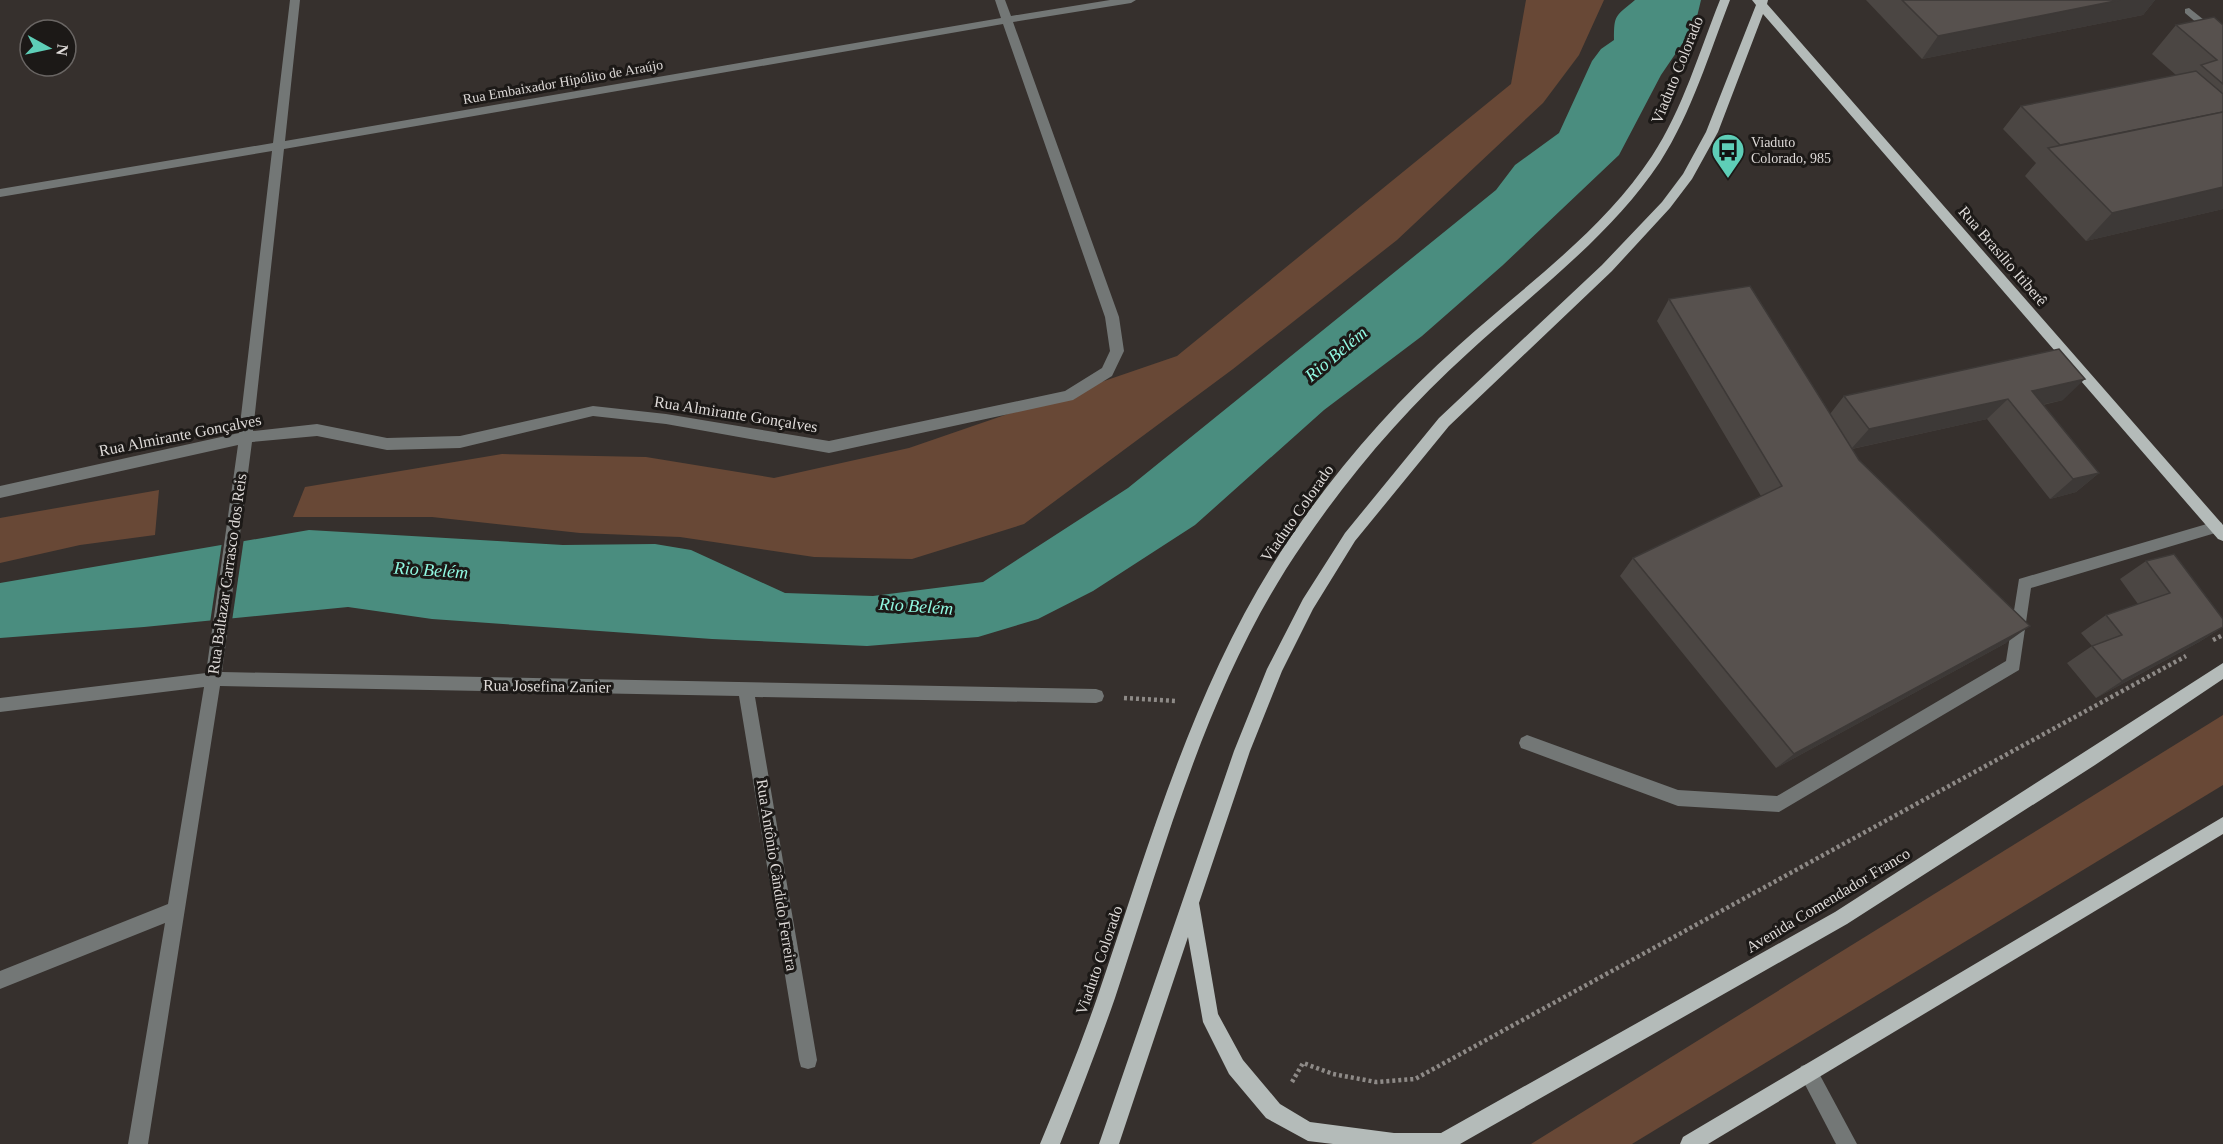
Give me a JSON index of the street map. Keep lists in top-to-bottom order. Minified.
{"streets":{"main road":["Viaduto Colorado","Rua Brasílio Itiberê","Avenida Comendador Franco"],"street":["Rua Embaixador Hipólito de Araújo","Rua Almirante Gonçalves","Rua Baltazar Carrasco dos Reis","Rua Josefina Zanier","Rua Antônio Cândido Ferreira"]},"crossings":[["Rua Embaixador Hipólito de Araújo","Rua Almirante Gonçalves"],["Rua Embaixador Hipólito de Araújo","Rua Baltazar Carrasco dos Reis"],["Rua Almirante Gonçalves","Rua Baltazar Carrasco dos Reis"],["Rua Baltazar Carrasco dos Reis","Rua Josefina Zanier"],["Rua Josefina Zanier","Rua Antônio Cândido Ferreira"]],"water":["Rio Belém"],"places":{"bus stop":["Viaduto Colorado, 985"]},"north":"right"}
